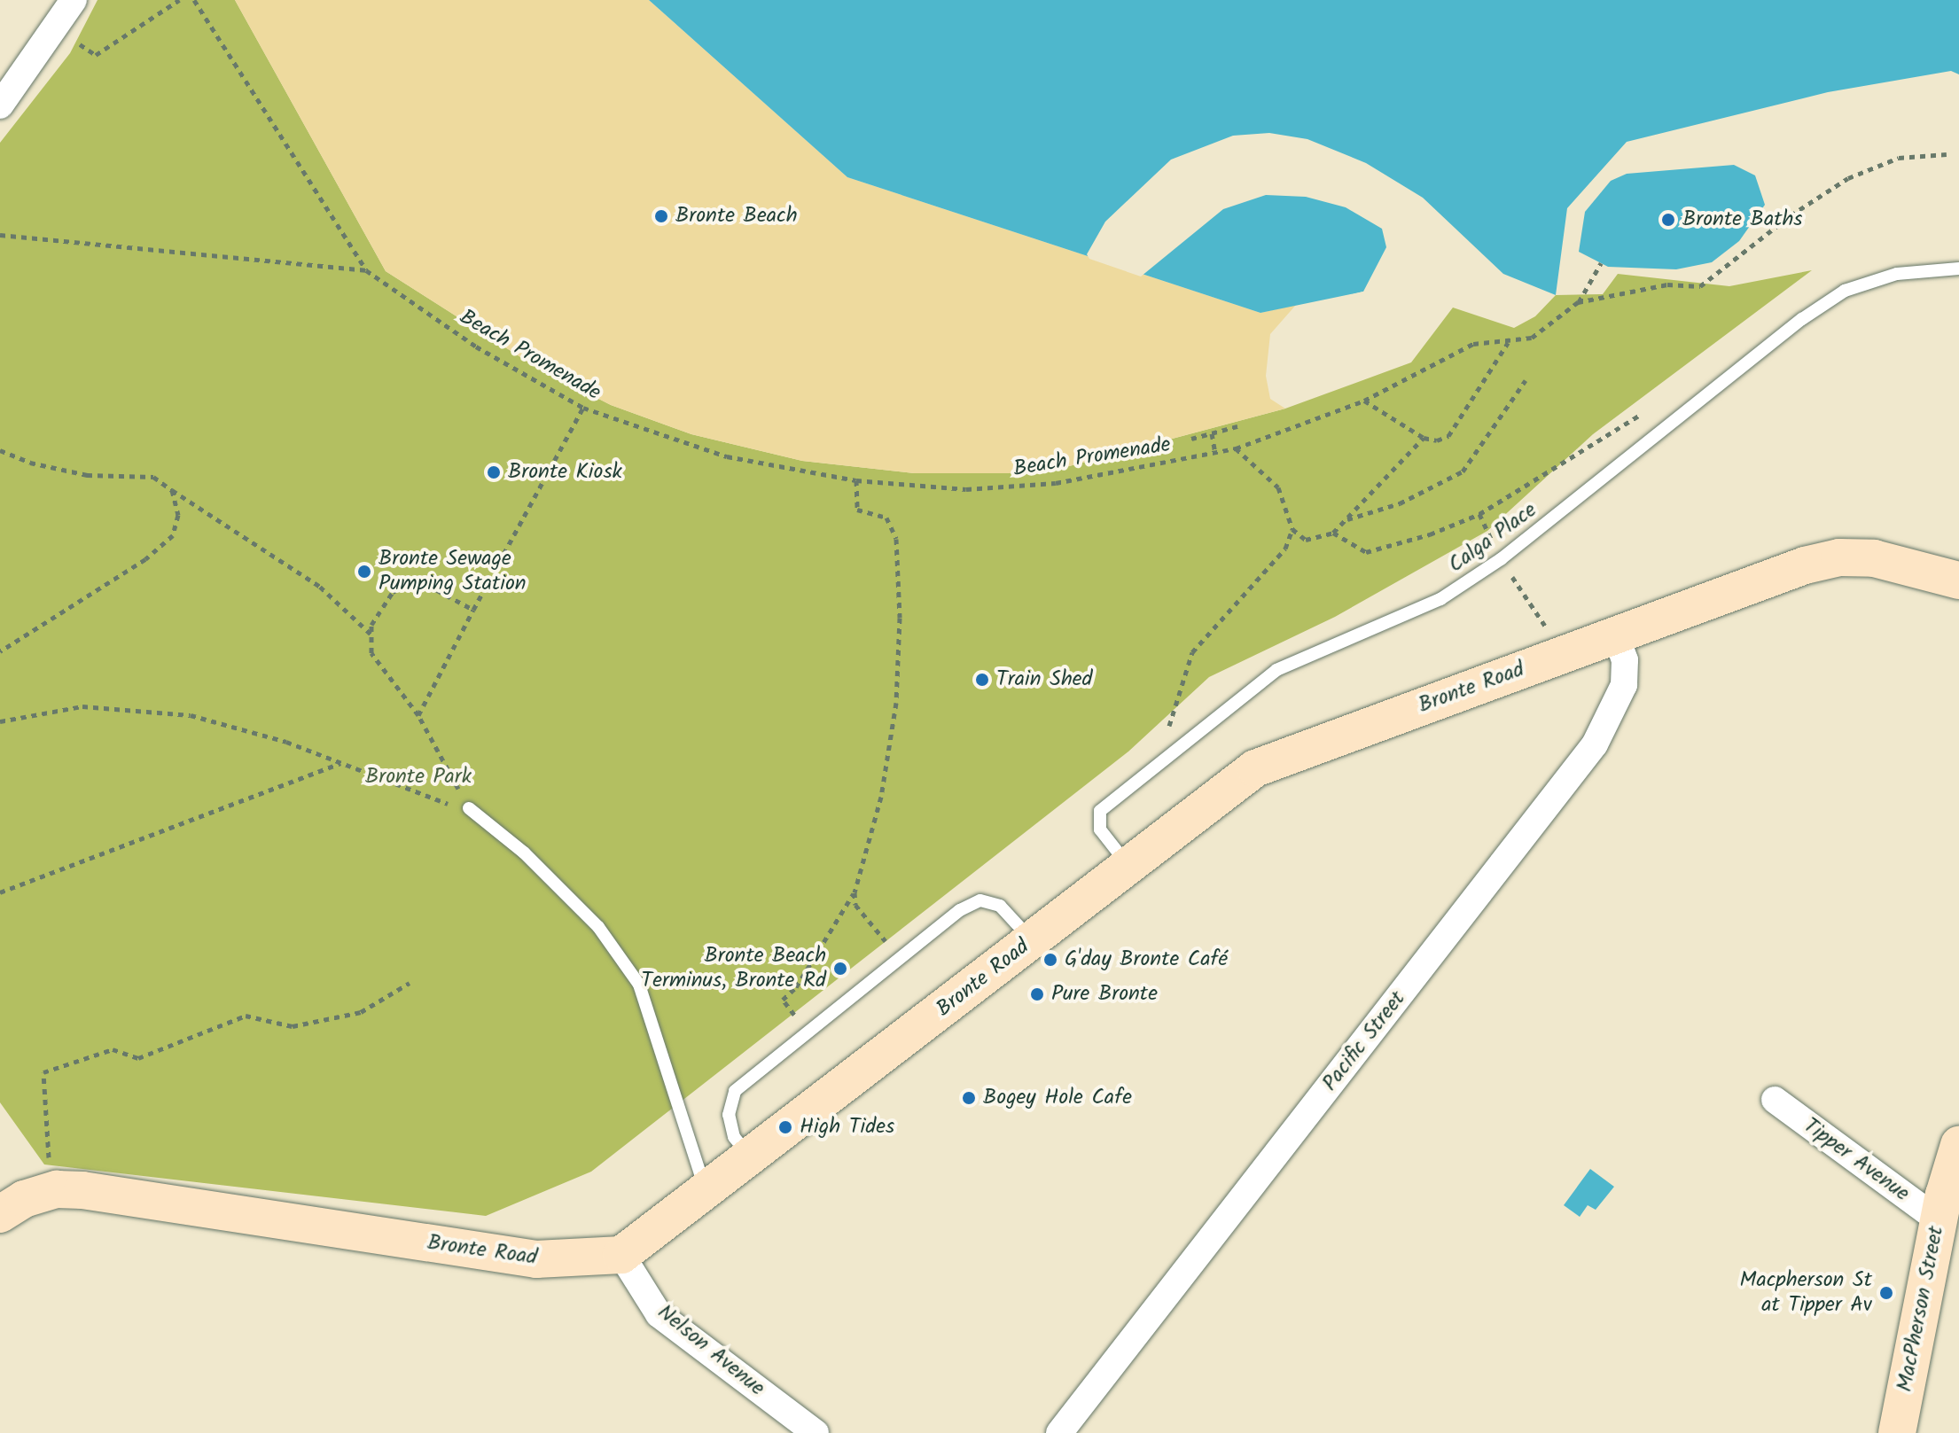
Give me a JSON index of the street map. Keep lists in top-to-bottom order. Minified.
{"streets":{"main road":["Bronte Road","MacPherson Street"],"street":["Pacific Street","Tipper Avenue","Nelson Avenue"],"lane":["Calga Place"],"path":["Beach Promenade"]},"crossings":[["Calga Place","Bronte Road"],["Bronte Road","Pacific Street"],["Bronte Road","Nelson Avenue"],["Tipper Avenue","MacPherson Street"]],"parks":["Bronte Park"],"places":["Bronte Beach","Bronte Baths","Bronte Kiosk","Bronte Sewage Pumping Station","Train Shed","G'day Bronte Café","Bronte Beach Terminus, Bronte Rd","Pure Bronte","Bogey Hole Cafe","High Tides","Macpherson St at Tipper Av"]}
